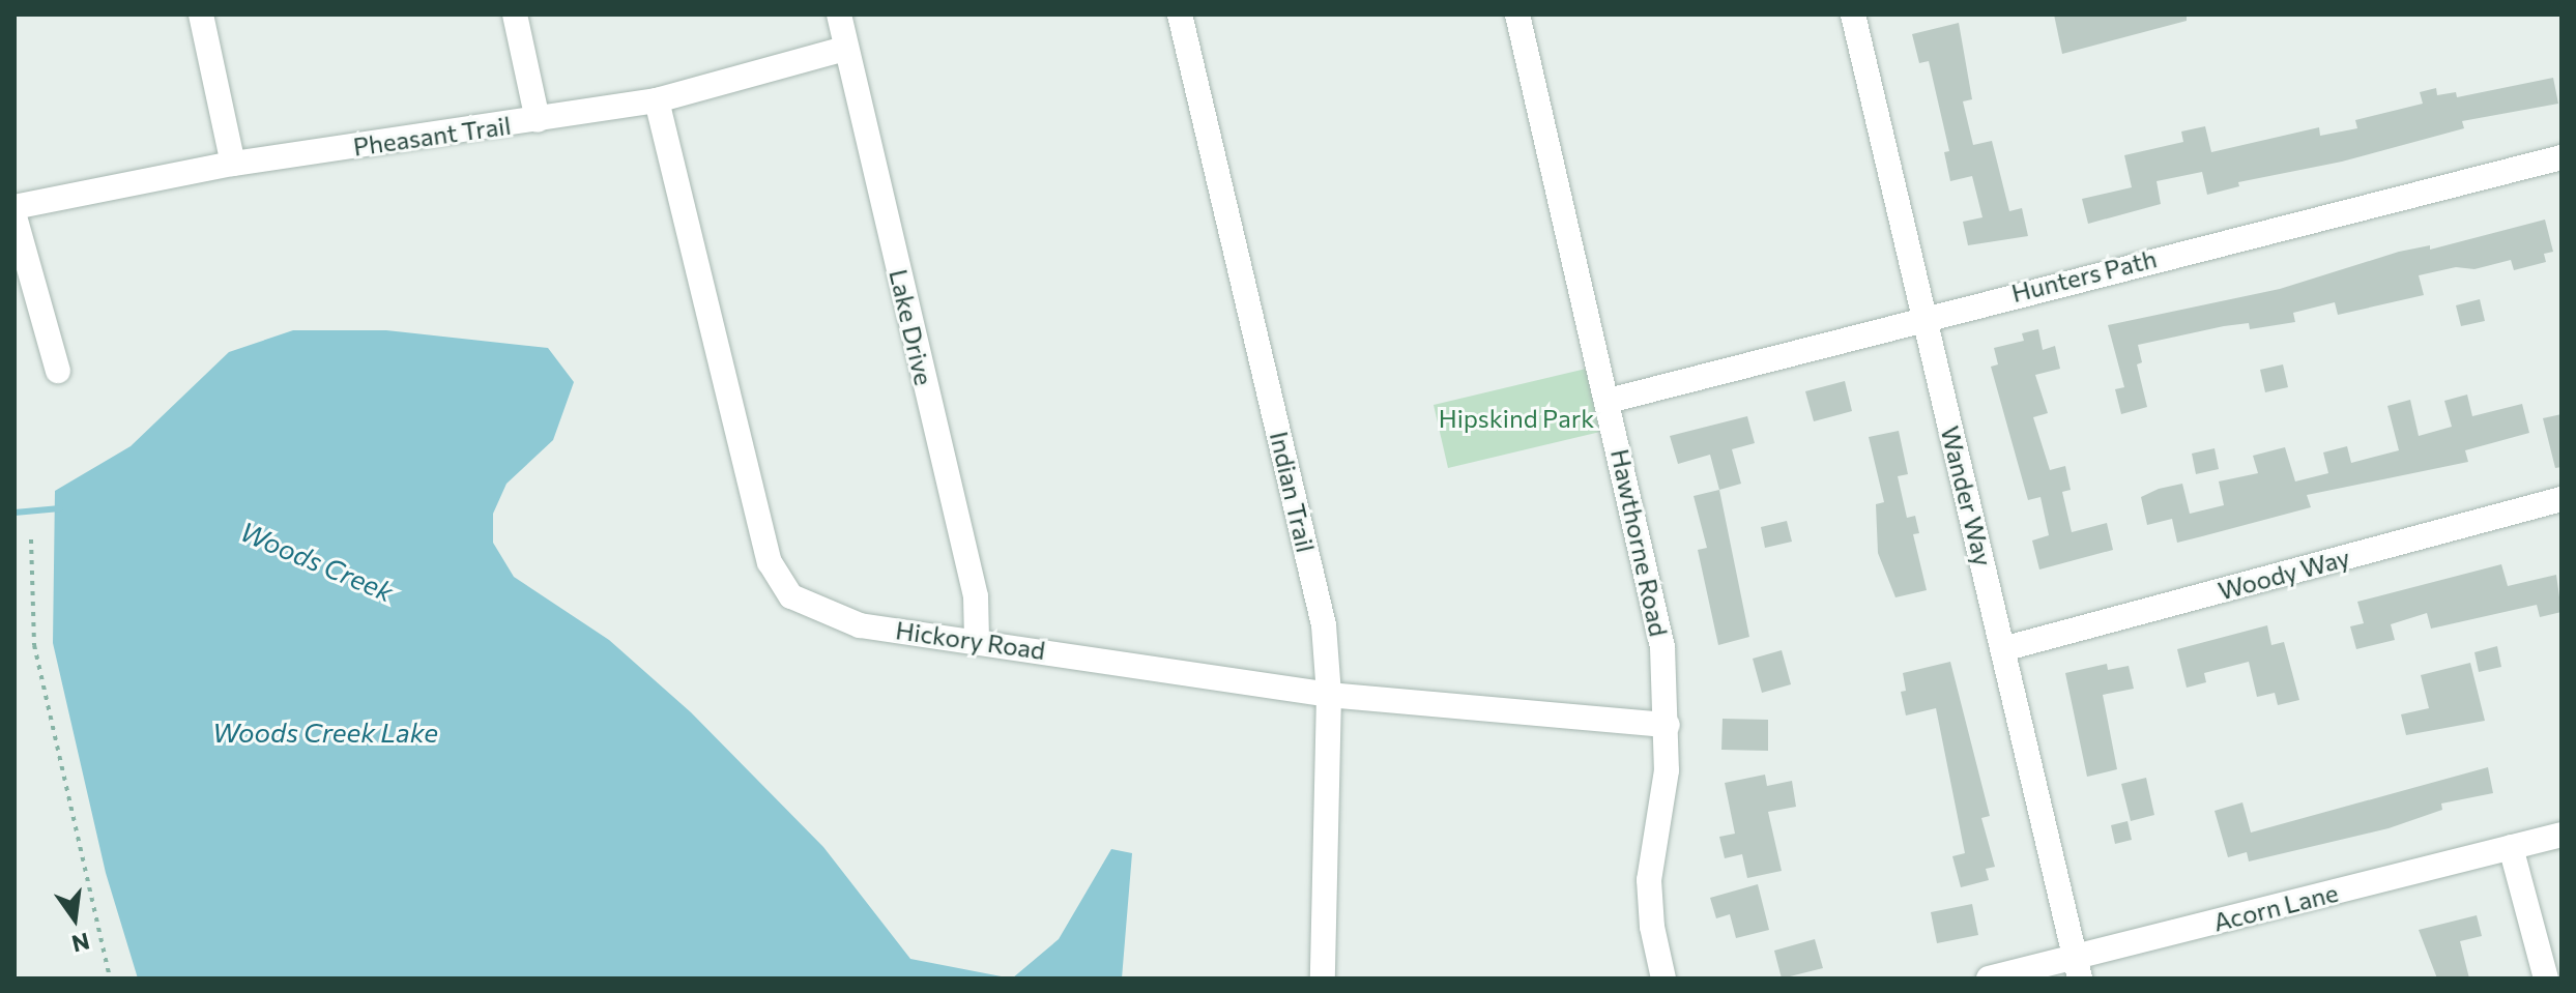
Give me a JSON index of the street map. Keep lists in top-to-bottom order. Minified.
{"streets":{"street":["Pheasant Trail","Hunters Path","Lake Drive","Indian Trail","Wander Way","Hawthorne Road","Woody Way","Hickory Road","Acorn Lane"]},"crossings":[["Pheasant Trail","Lake Drive"],["Pheasant Trail","Hickory Road"],["Hunters Path","Wander Way"],["Hunters Path","Hawthorne Road"],["Lake Drive","Hickory Road"],["Indian Trail","Hickory Road"],["Wander Way","Woody Way"],["Wander Way","Acorn Lane"],["Hawthorne Road","Hickory Road"]],"water":["Woods Creek","Woods Creek Lake"],"parks":["Hipskind Park"],"north":"bottom"}
